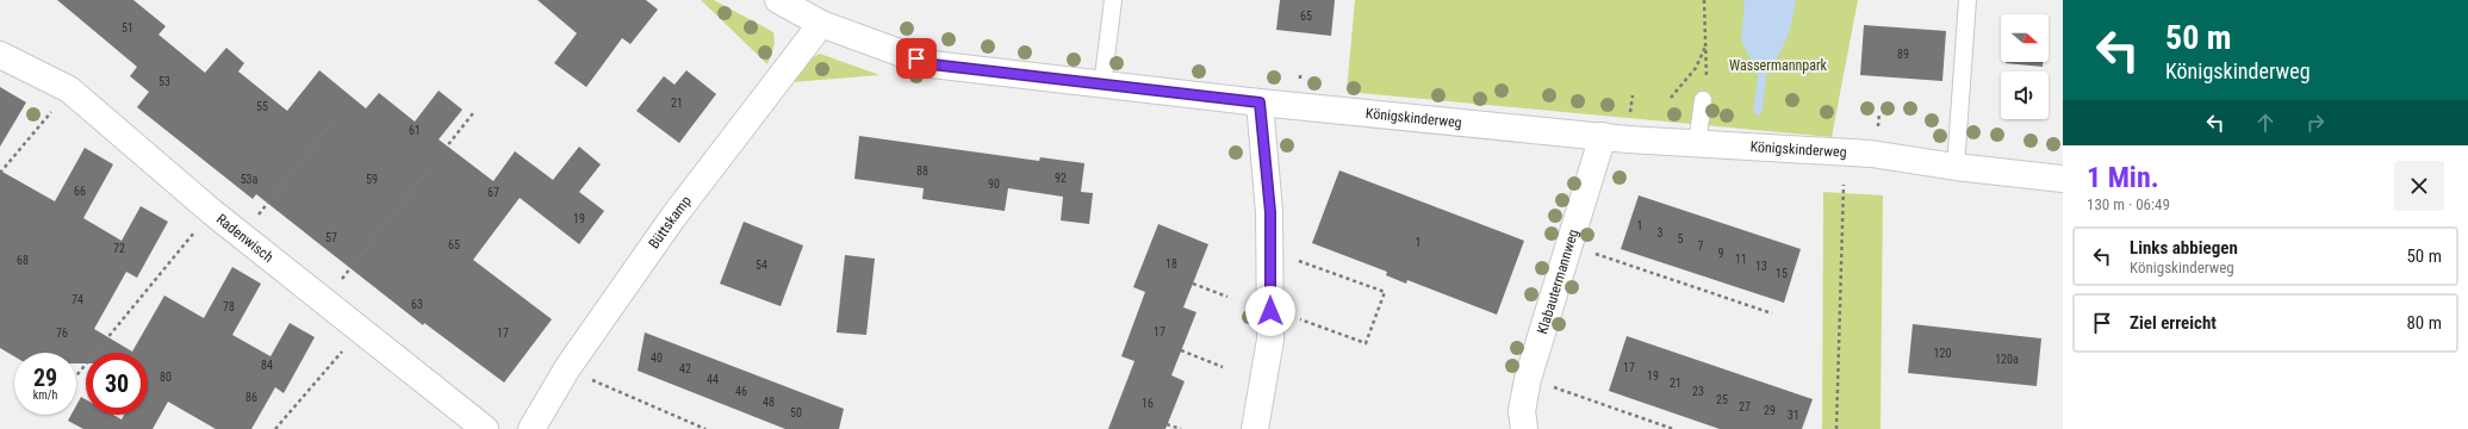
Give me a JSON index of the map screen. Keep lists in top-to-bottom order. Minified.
{"streets":{"street":["Königskinderweg","Büttskamp","Radenwisch","Klabautermannweg"]},"crossings":[["Königskinderweg","Büttskamp"],["Königskinderweg","Klabautermannweg"]],"parks":["Wassermannpark"],"house_numbers":["65","51","89","53","21","55","61","88","92","53a","59","90","66","67","19","1","3","57","5","1","65","7","72","9","11","68","18","54","13","15","74","63","78","17","76","17","120","40","120a","84","17","42","19","80","44","21","46","23","86","25","48","16","27","29","50","31"],"north":"right","page":{"turn":["50 m","Königskinderweg"],"heading":["1 Min.","130 m · 06:49"],"list":[{"name":"Links abbiegen","note":"Königskinderweg","value":"50 m"},{"name":"Ziel erreicht","value":"80 m"}],"speed":"29 km/h","limit":"30"}}
